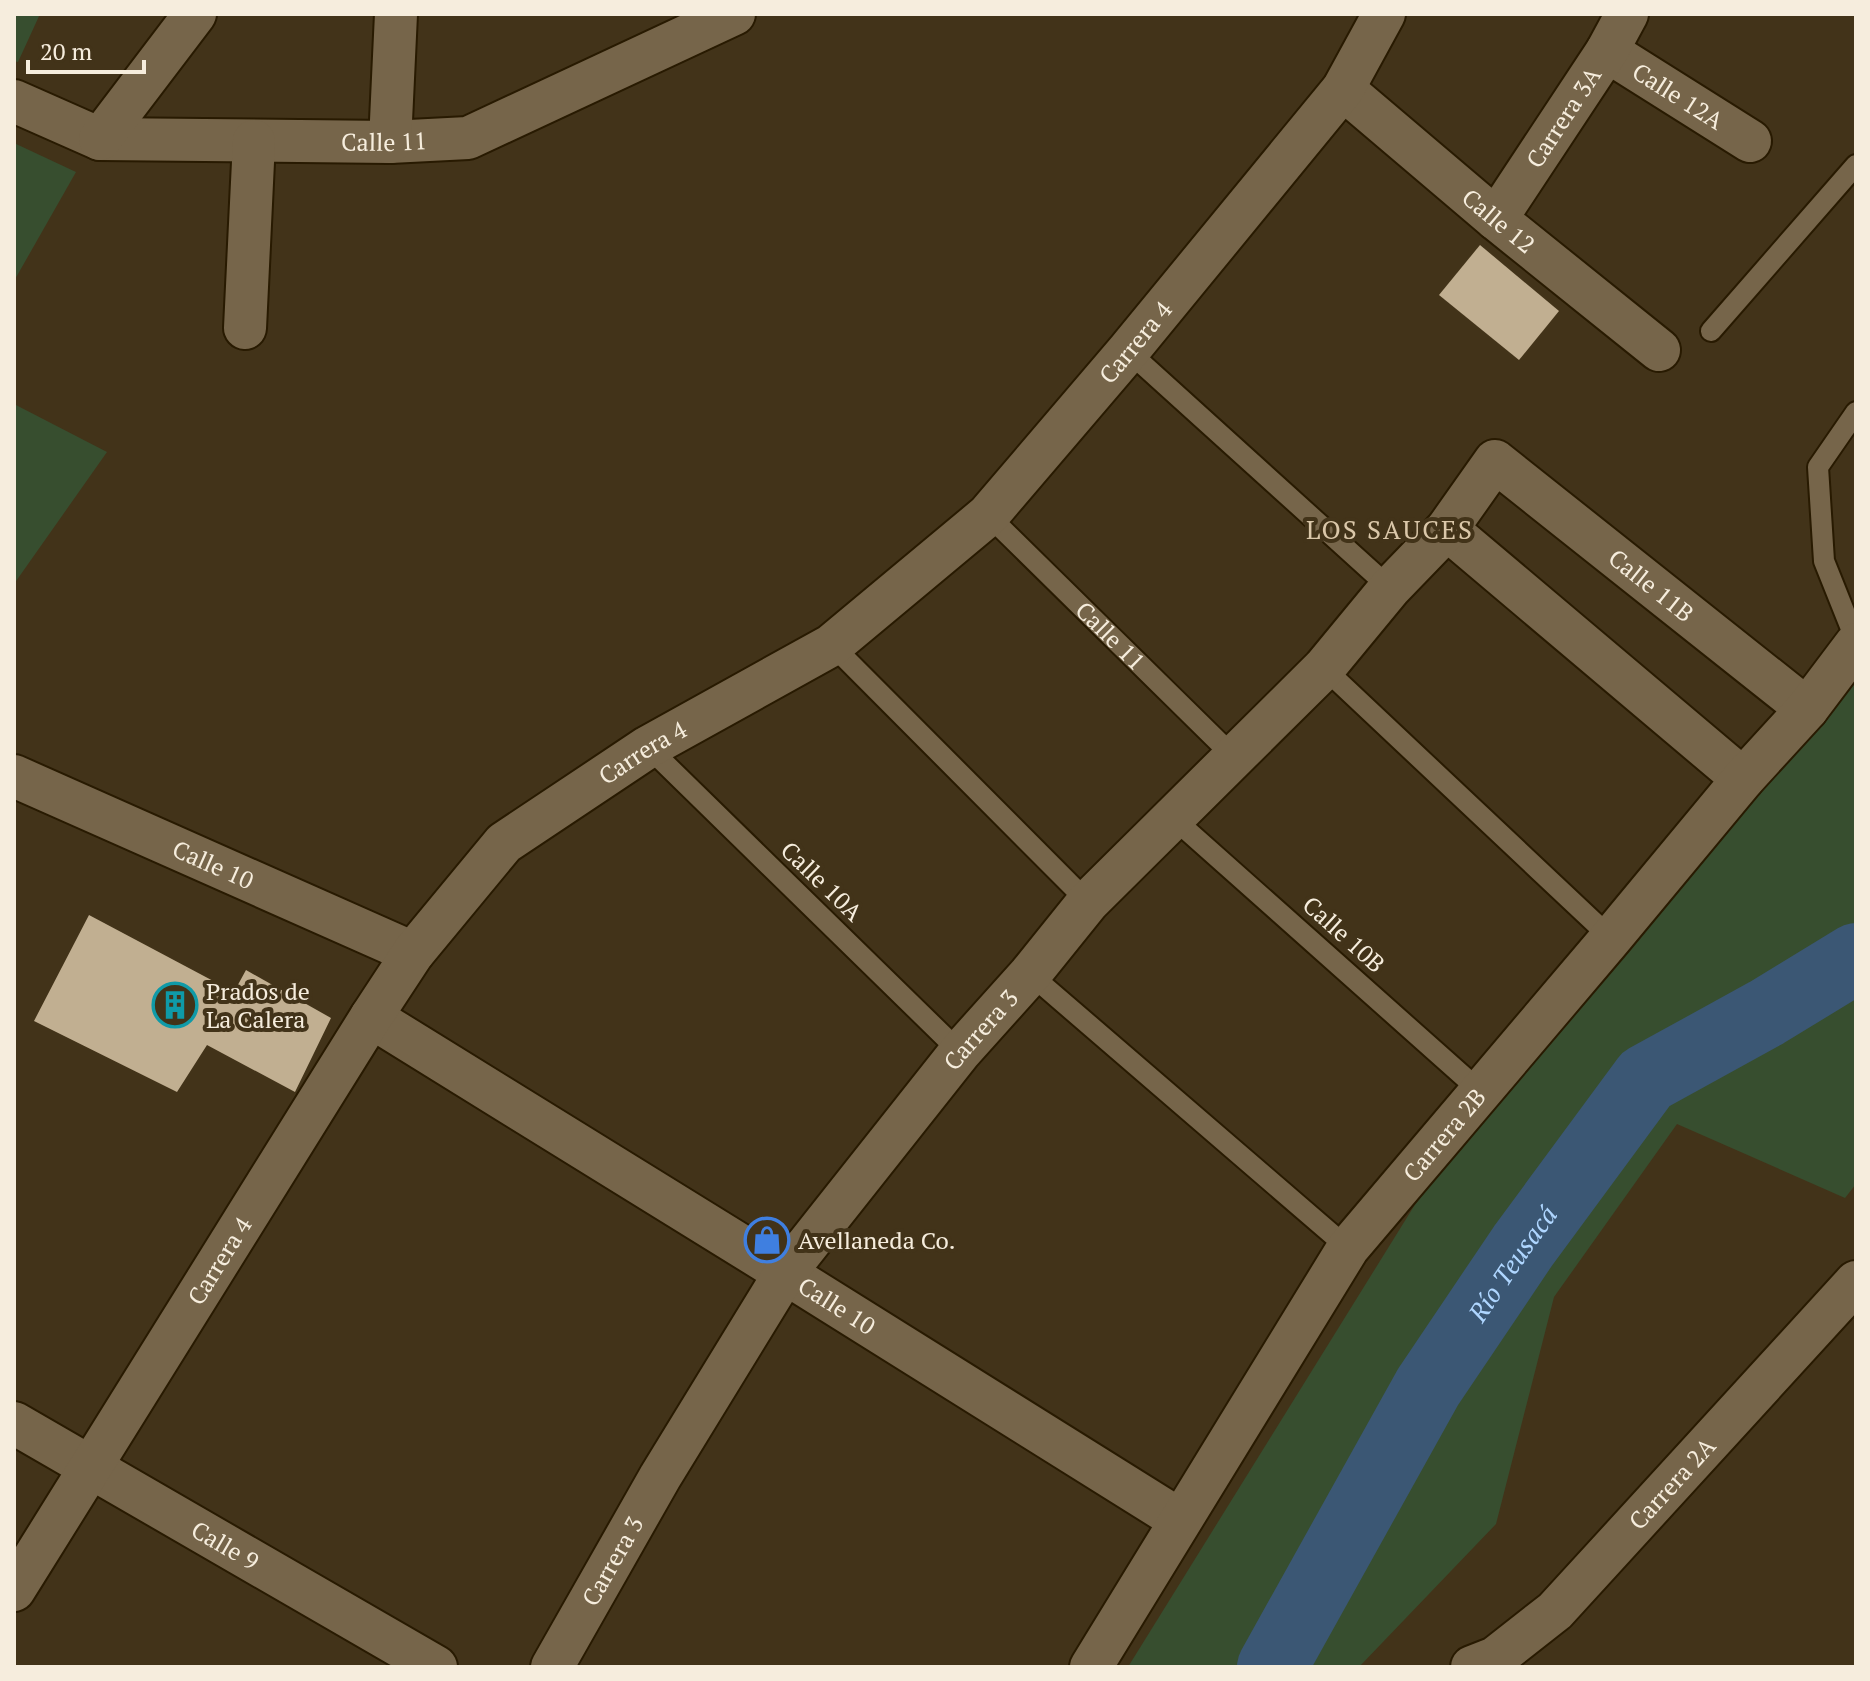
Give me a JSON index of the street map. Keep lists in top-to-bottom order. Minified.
{"streets":{"street":["Calle 12A","Carrera 3A","Calle 11","Calle 12","Carrera 4","Calle 11B","Calle 10","Carrera 3","Carrera 2B","Carrera 2A","Calle 9"],"lane":["Calle 10A","Calle 10B"]},"crossings":[["Calle 12A","Carrera 3A"],["Carrera 3A","Calle 12"],["Calle 11","Carrera 4"],["Calle 11","Carrera 3"],["Calle 12","Carrera 4"],["Carrera 4","Calle 10"],["Carrera 4","Calle 10A"],["Carrera 4","Calle 9"],["Calle 11B","Carrera 3"],["Calle 11B","Carrera 2B"],["Calle 10","Carrera 3"],["Calle 10","Carrera 2B"],["Calle 10A","Carrera 3"],["Calle 10B","Carrera 3"],["Calle 10B","Carrera 2B"]],"districts":["LOS SAUCES"],"water":["Río Teusacá"],"places":{"building":["Prados de La Calera"],"shop":["Avellaneda Co."]},"scale_bar":"20 m"}
